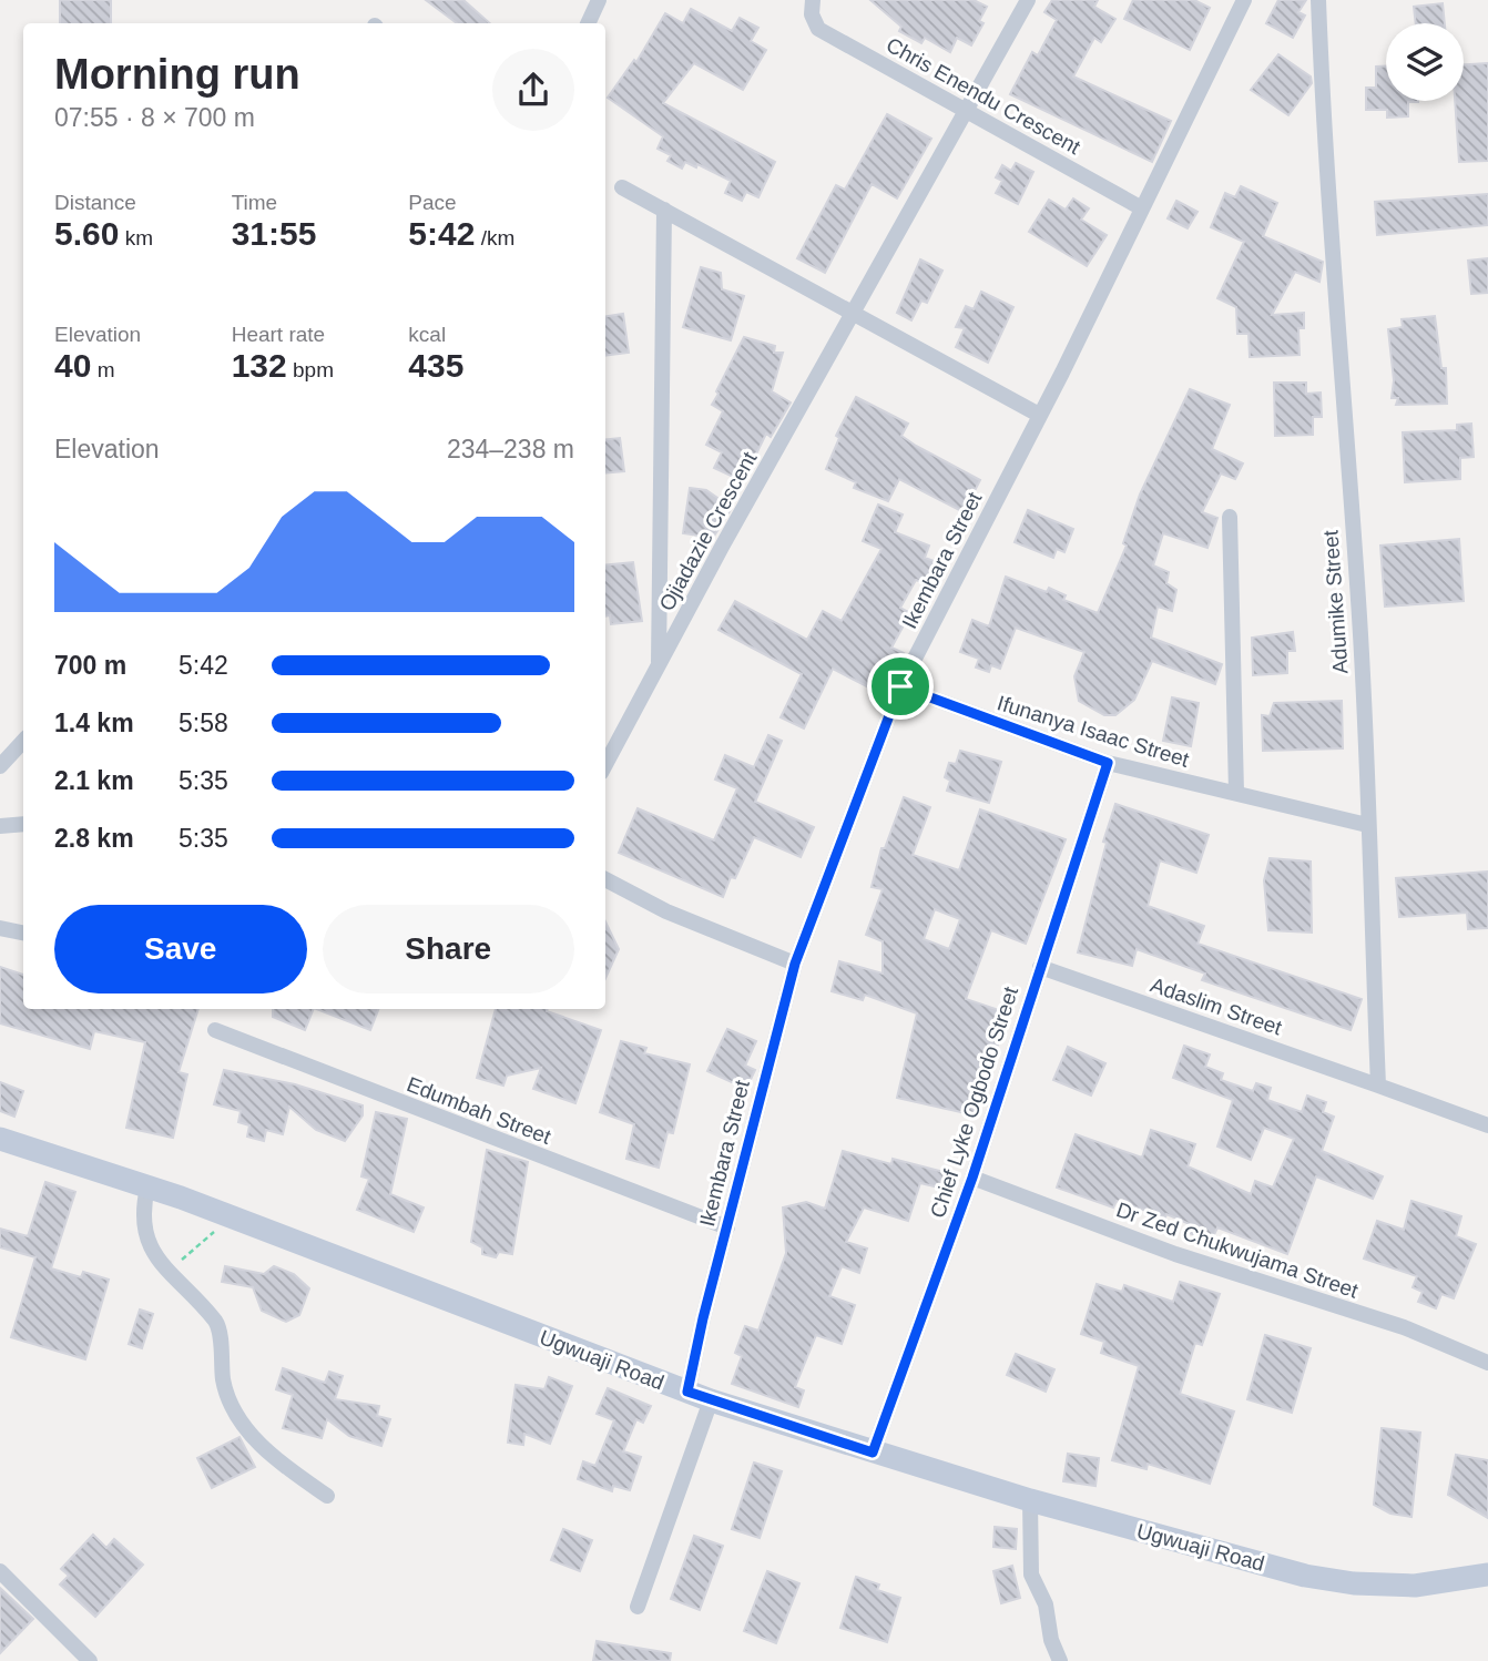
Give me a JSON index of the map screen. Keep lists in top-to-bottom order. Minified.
{"streets":{"main road":["Ugwuaji Road"],"street":["Chris Enendu Crescent","Ojiadazie Crescent","Ikembara Street","Adumike Street","Ifunanya Isaac Street","Adaslim Street","Chief Lyke Ogbodo Street","Edumbah Street","Dr Zed Chukwujama Street"]},"crossings":[["Chris Enendu Crescent","Ojiadazie Crescent"],["Chris Enendu Crescent","Ikembara Street"],["Ikembara Street","Ifunanya Isaac Street"],["Ikembara Street","Edumbah Street"],["Ikembara Street","Ugwuaji Road"],["Adumike Street","Ifunanya Isaac Street"],["Adumike Street","Adaslim Street"],["Ifunanya Isaac Street","Chief Lyke Ogbodo Street"],["Adaslim Street","Chief Lyke Ogbodo Street"],["Chief Lyke Ogbodo Street","Dr Zed Chukwujama Street"],["Chief Lyke Ogbodo Street","Ugwuaji Road"]],"page":{"heading":["Morning run","07:55 · 8 × 700 m"],"stats":[["Distance","5.60 km"],["Time","31:55"],["Pace","5:42 /km"],["Elevation","40 m"],["Heart rate","132 bpm"],["kcal","435"]],"chart":["Elevation","234–238 m"],"list":[{"name":"700 m","note":"5:42"},{"name":"1.4 km","note":"5:58"},{"name":"2.1 km","note":"5:35"},{"name":"2.8 km","note":"5:35"}],"buttons":["Save","Share"]}}
